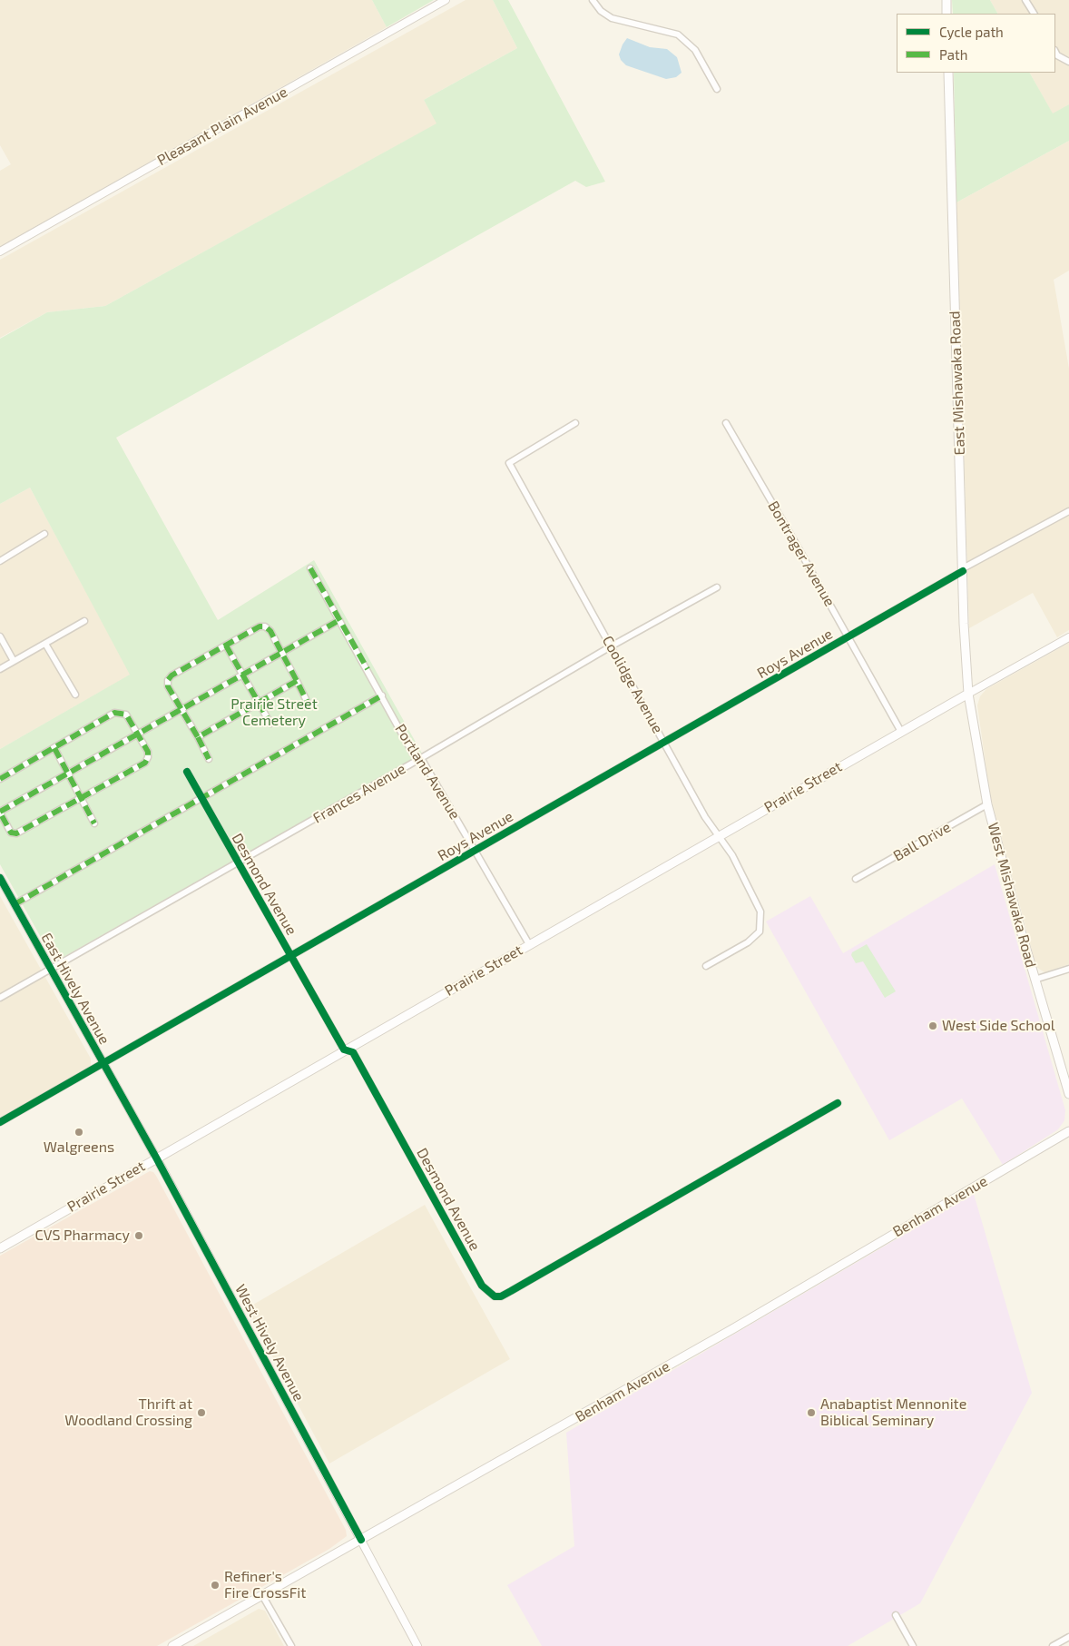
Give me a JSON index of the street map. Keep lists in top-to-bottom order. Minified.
{"streets":{"main road":["East Mishawaka Road","Prairie Street","West Mishawaka Road","Benham Avenue"],"street":["Pleasant Plain Avenue","Bontrager Avenue","Roys Avenue","Coolidge Avenue","Portland Avenue","Frances Avenue","Ball Drive","Desmond Avenue","East Hively Avenue","West Hively Avenue"]},"crossings":[["East Mishawaka Road","Roys Avenue"],["East Mishawaka Road","Prairie Street"],["East Mishawaka Road","West Mishawaka Road"],["Bontrager Avenue","Roys Avenue"],["Bontrager Avenue","Prairie Street"],["Roys Avenue","Coolidge Avenue"],["Roys Avenue","Portland Avenue"],["Roys Avenue","Desmond Avenue"],["Roys Avenue","East Hively Avenue"],["Coolidge Avenue","Prairie Street"],["Coolidge Avenue","Frances Avenue"],["Portland Avenue","Prairie Street"],["Portland Avenue","Frances Avenue"],["Prairie Street","Desmond Avenue"],["Prairie Street","West Mishawaka Road"],["Prairie Street","East Hively Avenue"],["Prairie Street","West Hively Avenue"],["Frances Avenue","Desmond Avenue"],["Frances Avenue","East Hively Avenue"],["Ball Drive","West Mishawaka Road"],["East Hively Avenue","West Hively Avenue"],["Benham Avenue","West Hively Avenue"]],"parks":["Prairie Street Cemetery"],"places":["West Side School","Walgreens","CVS Pharmacy","Thrift at Woodland Crossing","Anabaptist Mennonite Biblical Seminary","Refiner's Fire CrossFit"],"legend":["Cycle path","Path"]}
